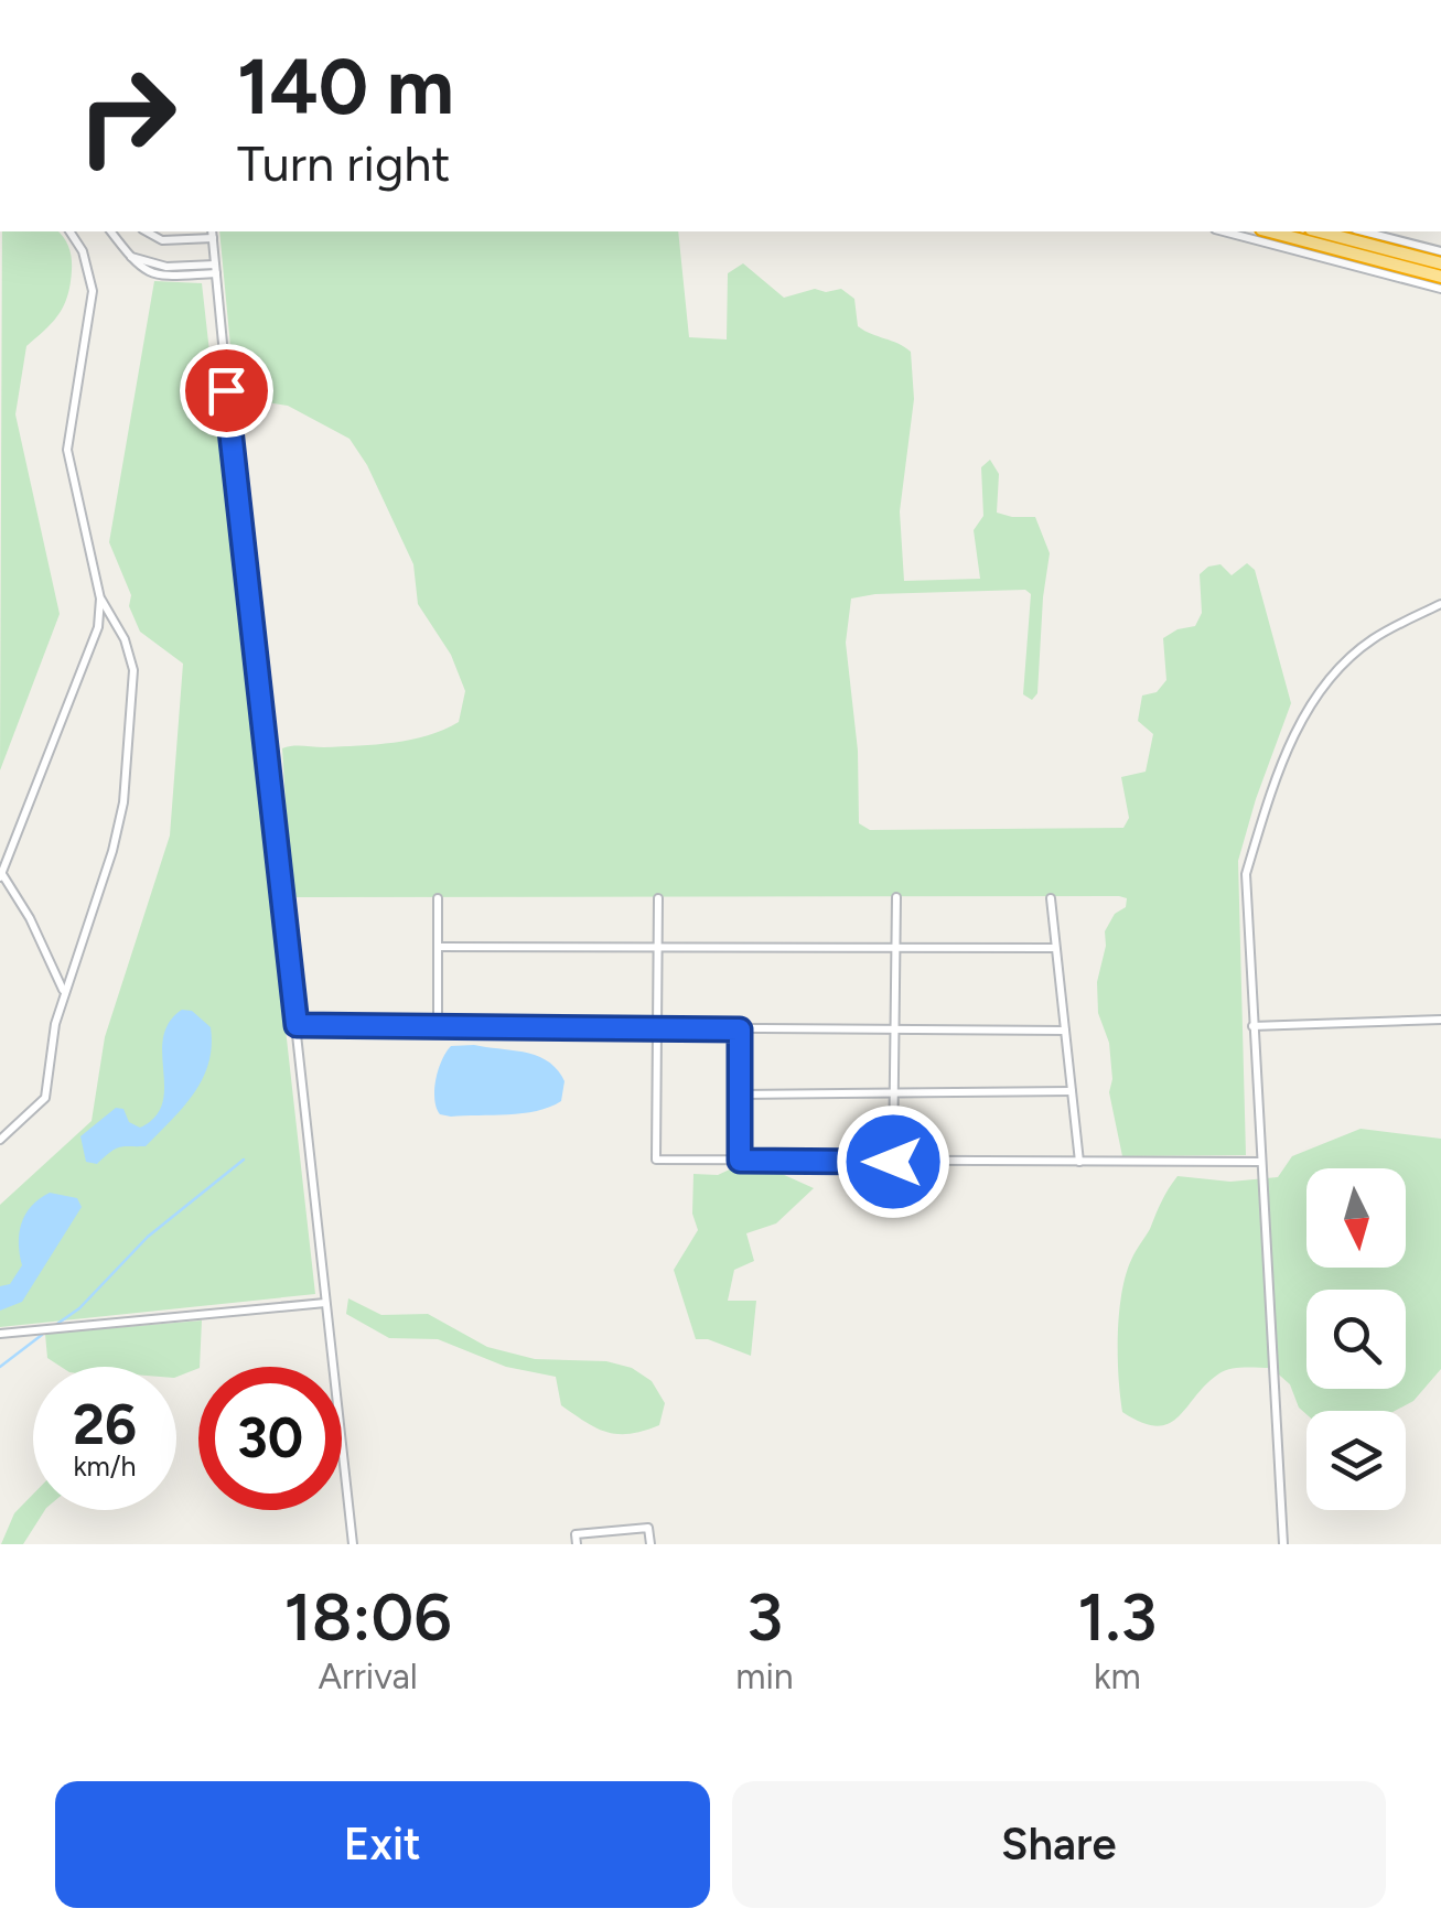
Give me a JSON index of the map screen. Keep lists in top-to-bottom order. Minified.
{"north":"bottom","page":{"turn":["140 m","Turn right"],"speed":"26 km/h","limit":"30","eta":["18:06","Arrival","3","min","1.3","km"],"buttons":["Exit","Share"]}}
